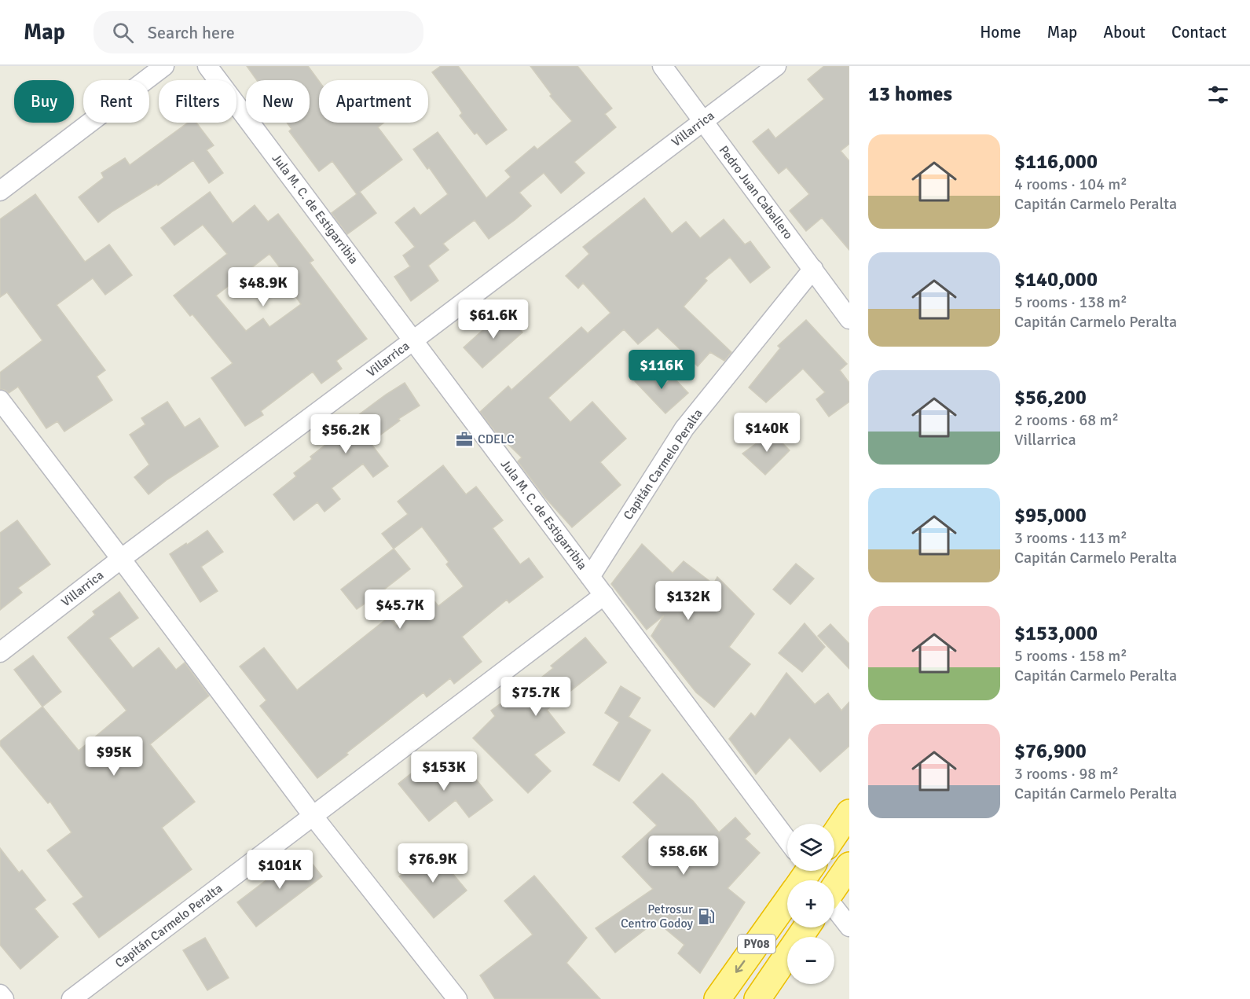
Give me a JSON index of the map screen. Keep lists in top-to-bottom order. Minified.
{"streets":{"highway":["PY08"],"street":["Villarrica","Pedro Juan Caballero","Jula M. C. de Estigarribia","Capitán Carmelo Peralta"]},"crossings":[["Villarrica","Pedro Juan Caballero"],["Villarrica","Jula M. C. de Estigarribia"],["Pedro Juan Caballero","Capitán Carmelo Peralta"],["Jula M. C. de Estigarribia","Capitán Carmelo Peralta"],["Jula M. C. de Estigarribia","PY08"]],"places":{"office":["CDELC"],"fuel station":["Petrosur Centro Godoy"]},"page":{"header":"Map","search":"Search here","nav":["Home","Map","About","Contact"],"heading":"13 homes","chip":["Buy","Rent","Filters","New","Apartment"],"list":[{"name":"$116,000","note":"4 rooms · 104 m² · Capitán Carmelo Peralta"},{"name":"$140,000","note":"5 rooms · 138 m² · Capitán Carmelo Peralta"},{"name":"$56,200","note":"2 rooms · 68 m² · Villarrica"},{"name":"$95,000","note":"3 rooms · 113 m² · Capitán Carmelo Peralta"},{"name":"$153,000","note":"5 rooms · 158 m² · Capitán Carmelo Peralta"},{"name":"$76,900","note":"3 rooms · 98 m² · Capitán Carmelo Peralta"}],"price":["$48.9K","$61.6K","$116K","$140K","$56.2K","$132K","$45.7K","$75.7K","$95K","$153K","$58.6K","$76.9K","$101K"],"map_buttons":["+","−"]}}
